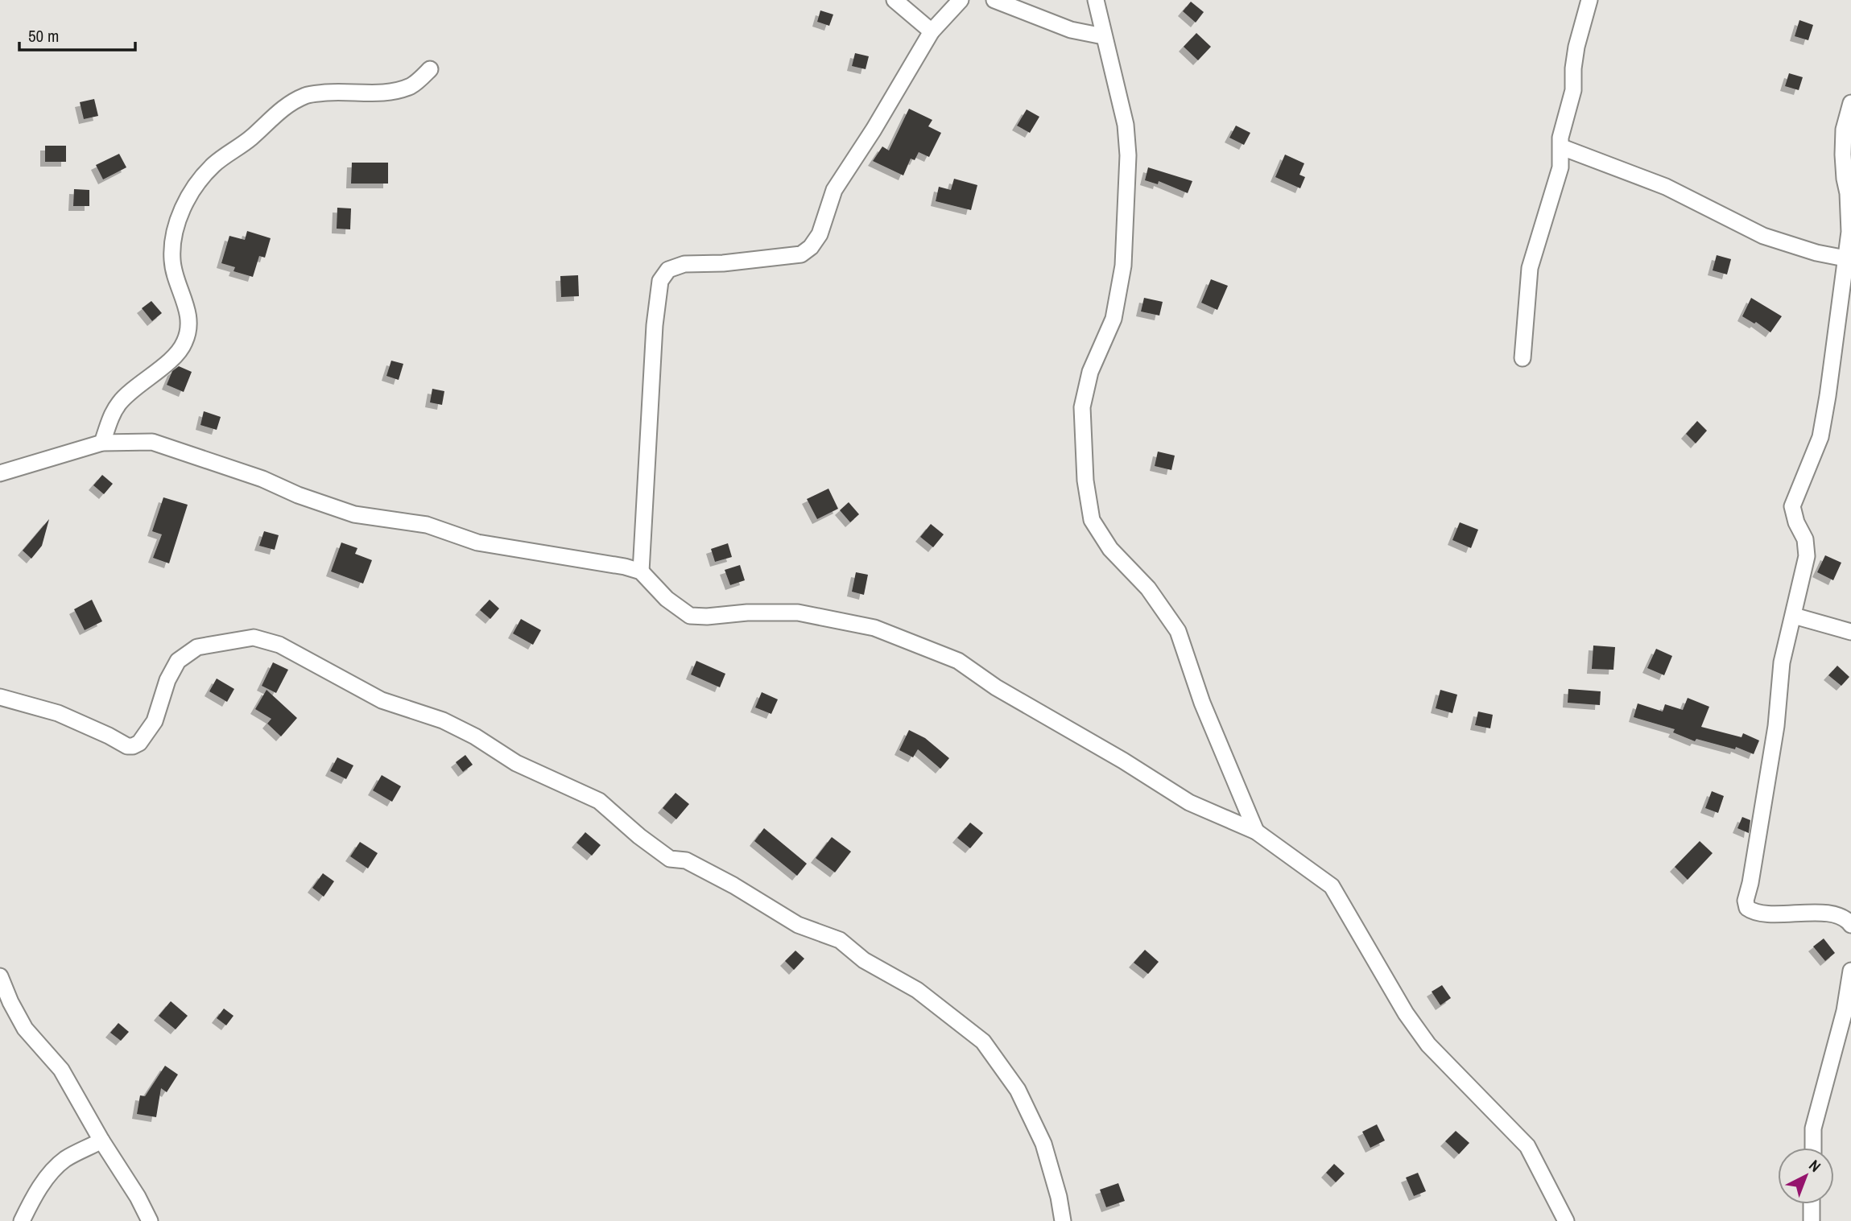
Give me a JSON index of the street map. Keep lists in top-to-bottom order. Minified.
{"scale_bar":"50 m","north":"top right"}
